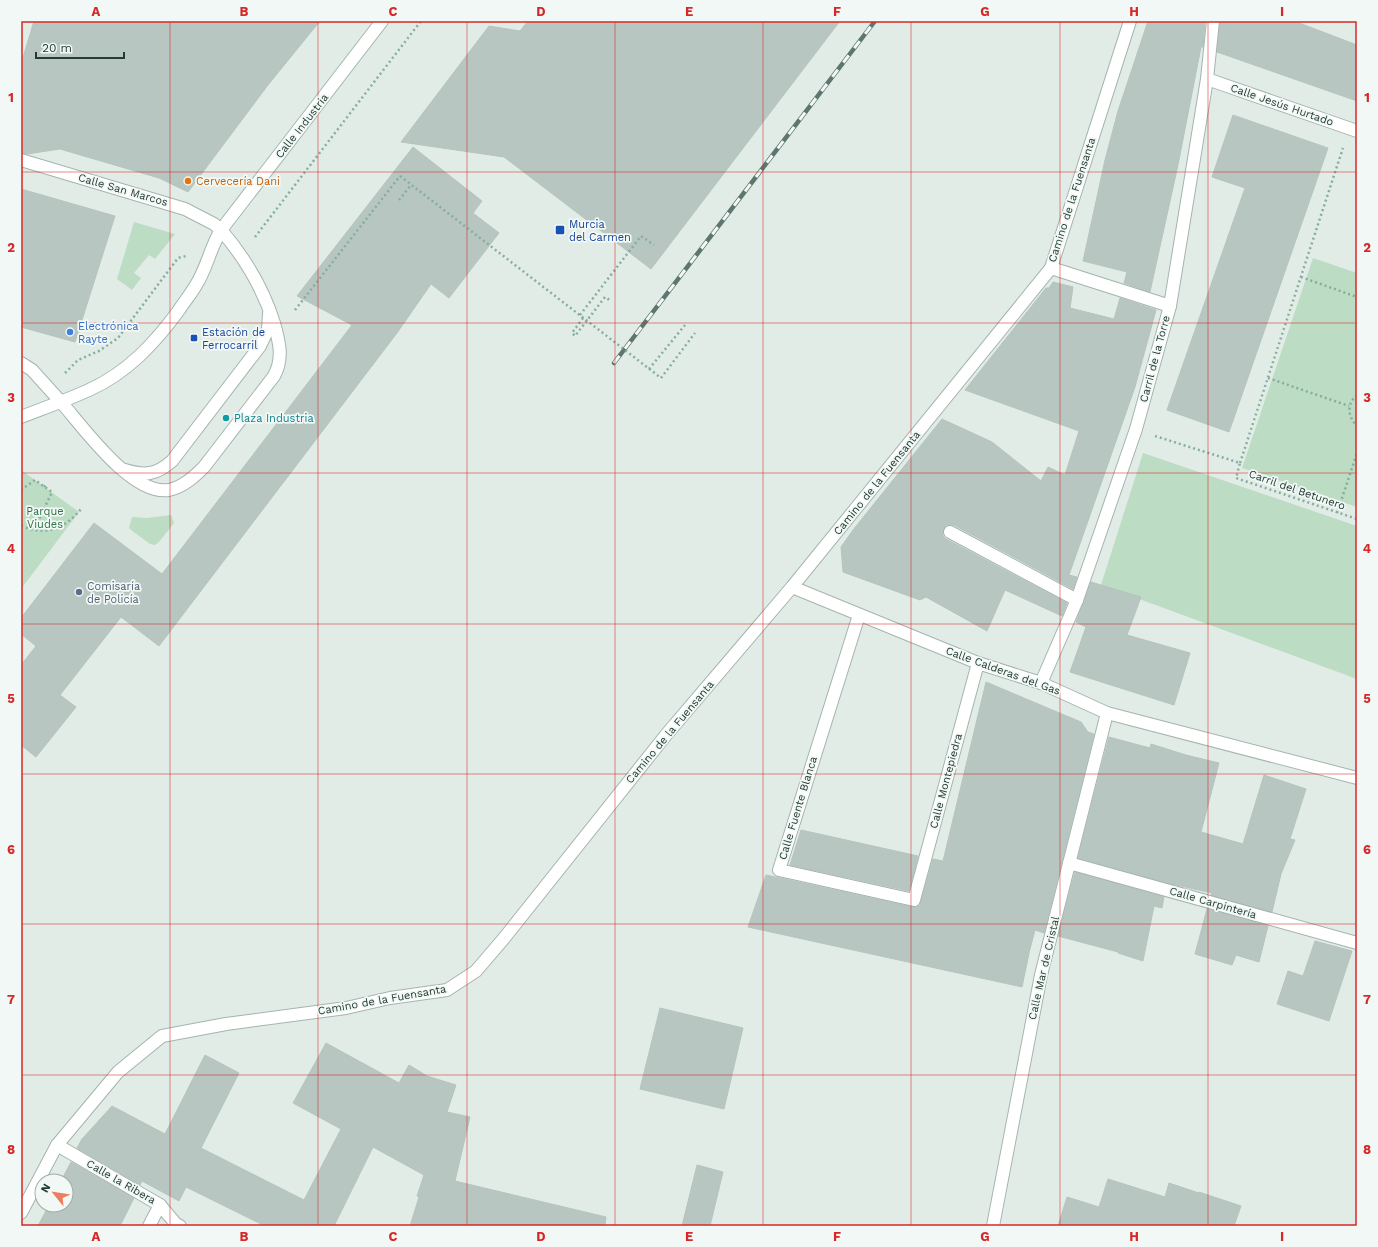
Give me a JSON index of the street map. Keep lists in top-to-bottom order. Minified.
{"streets":{"street":["Calle Jesús Hurtado","Calle Industria","Calle San Marcos","Camino de la Fuensanta","Carril de la Torre","Calle Calderas del Gas","Calle Montepiedra","Calle Fuente Blanca","Calle Carpintería","Calle Mar de Cristal","Calle la Ribera"],"path":["Carril del Betunero"]},"crossings":[["Calle Jesús Hurtado","Carril de la Torre"],["Calle Industria","Calle San Marcos"],["Camino de la Fuensanta","Calle Calderas del Gas"],["Camino de la Fuensanta","Calle la Ribera"],["Carril de la Torre","Carril del Betunero"],["Carril de la Torre","Calle Calderas del Gas"],["Calle Calderas del Gas","Calle Montepiedra"],["Calle Calderas del Gas","Calle Fuente Blanca"],["Calle Calderas del Gas","Calle Mar de Cristal"],["Calle Montepiedra","Calle Fuente Blanca"],["Calle Carpintería","Calle Mar de Cristal"]],"parks":["Parque Viudes"],"places":{"other":["Cervecería Dani","Electrónica Rayte","Plaza Industria","Comisaría de Policía"],"transit":["Murcia del Carmen","Estación de Ferrocarril"]},"scale_bar":"20 m","north":"top left","grid":{"columns":["A","B","C","D","E","F","G","H","I"],"rows":["1","2","3","4","5","6","7","8"]}}
